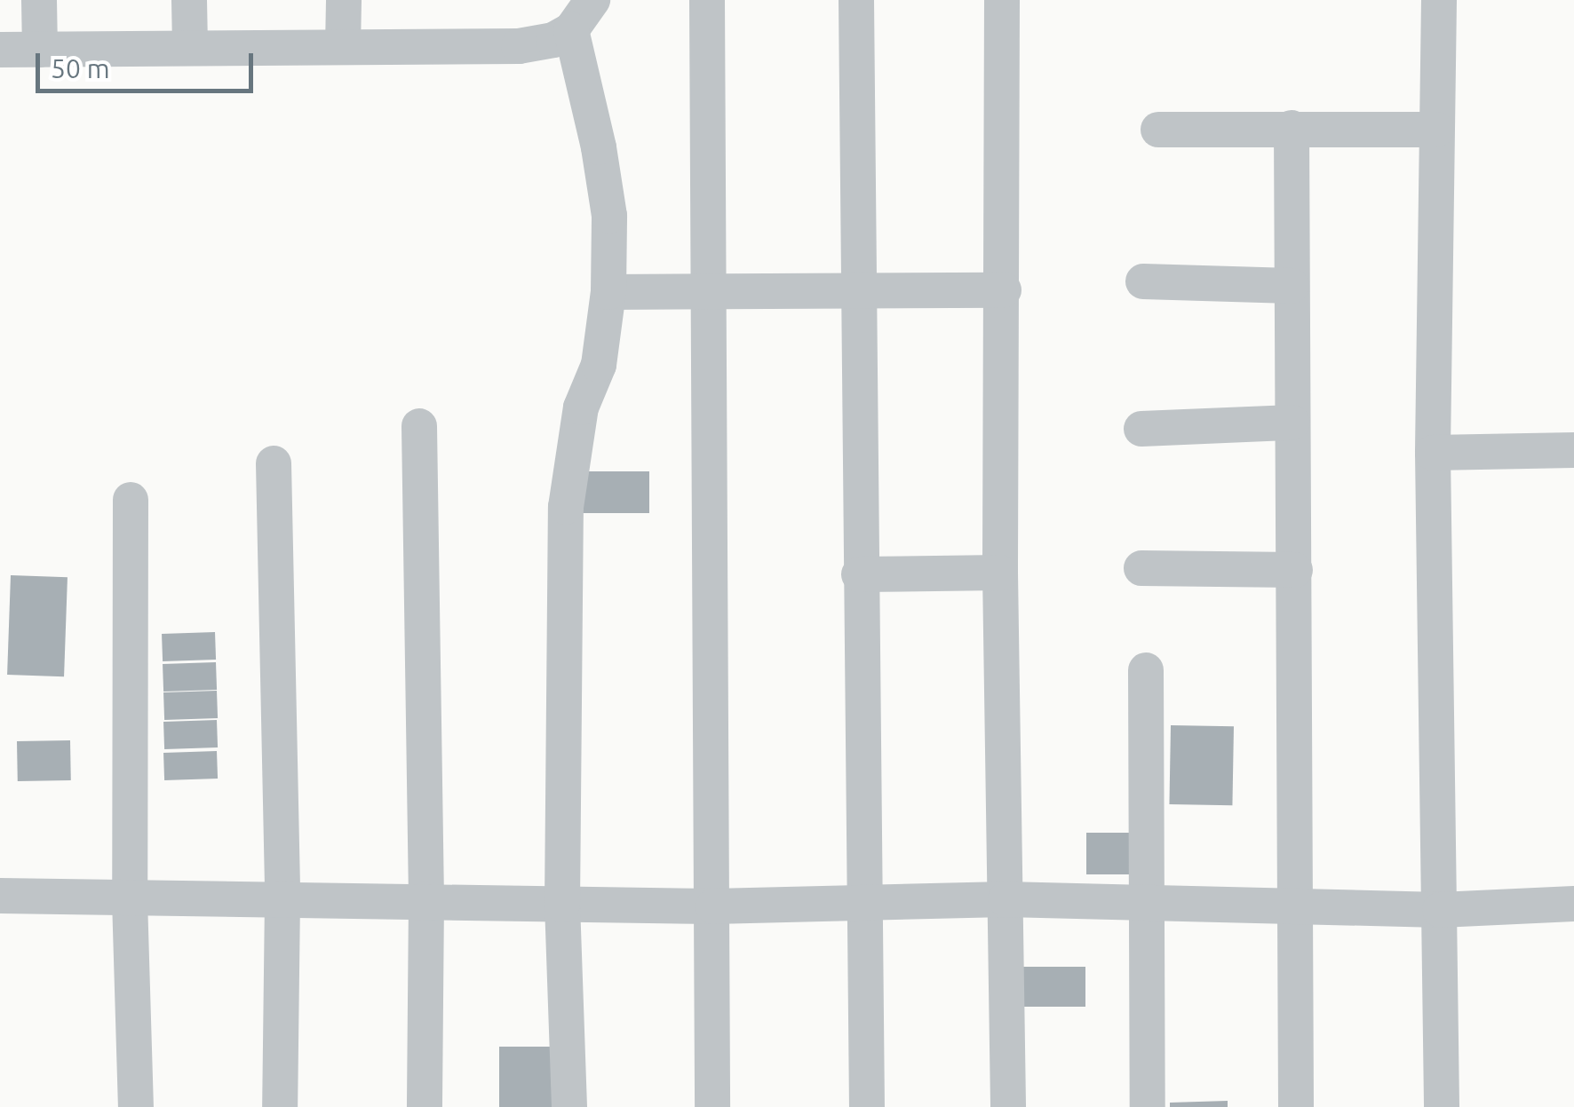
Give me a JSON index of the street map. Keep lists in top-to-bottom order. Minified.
{"scale_bar":"50 m"}
